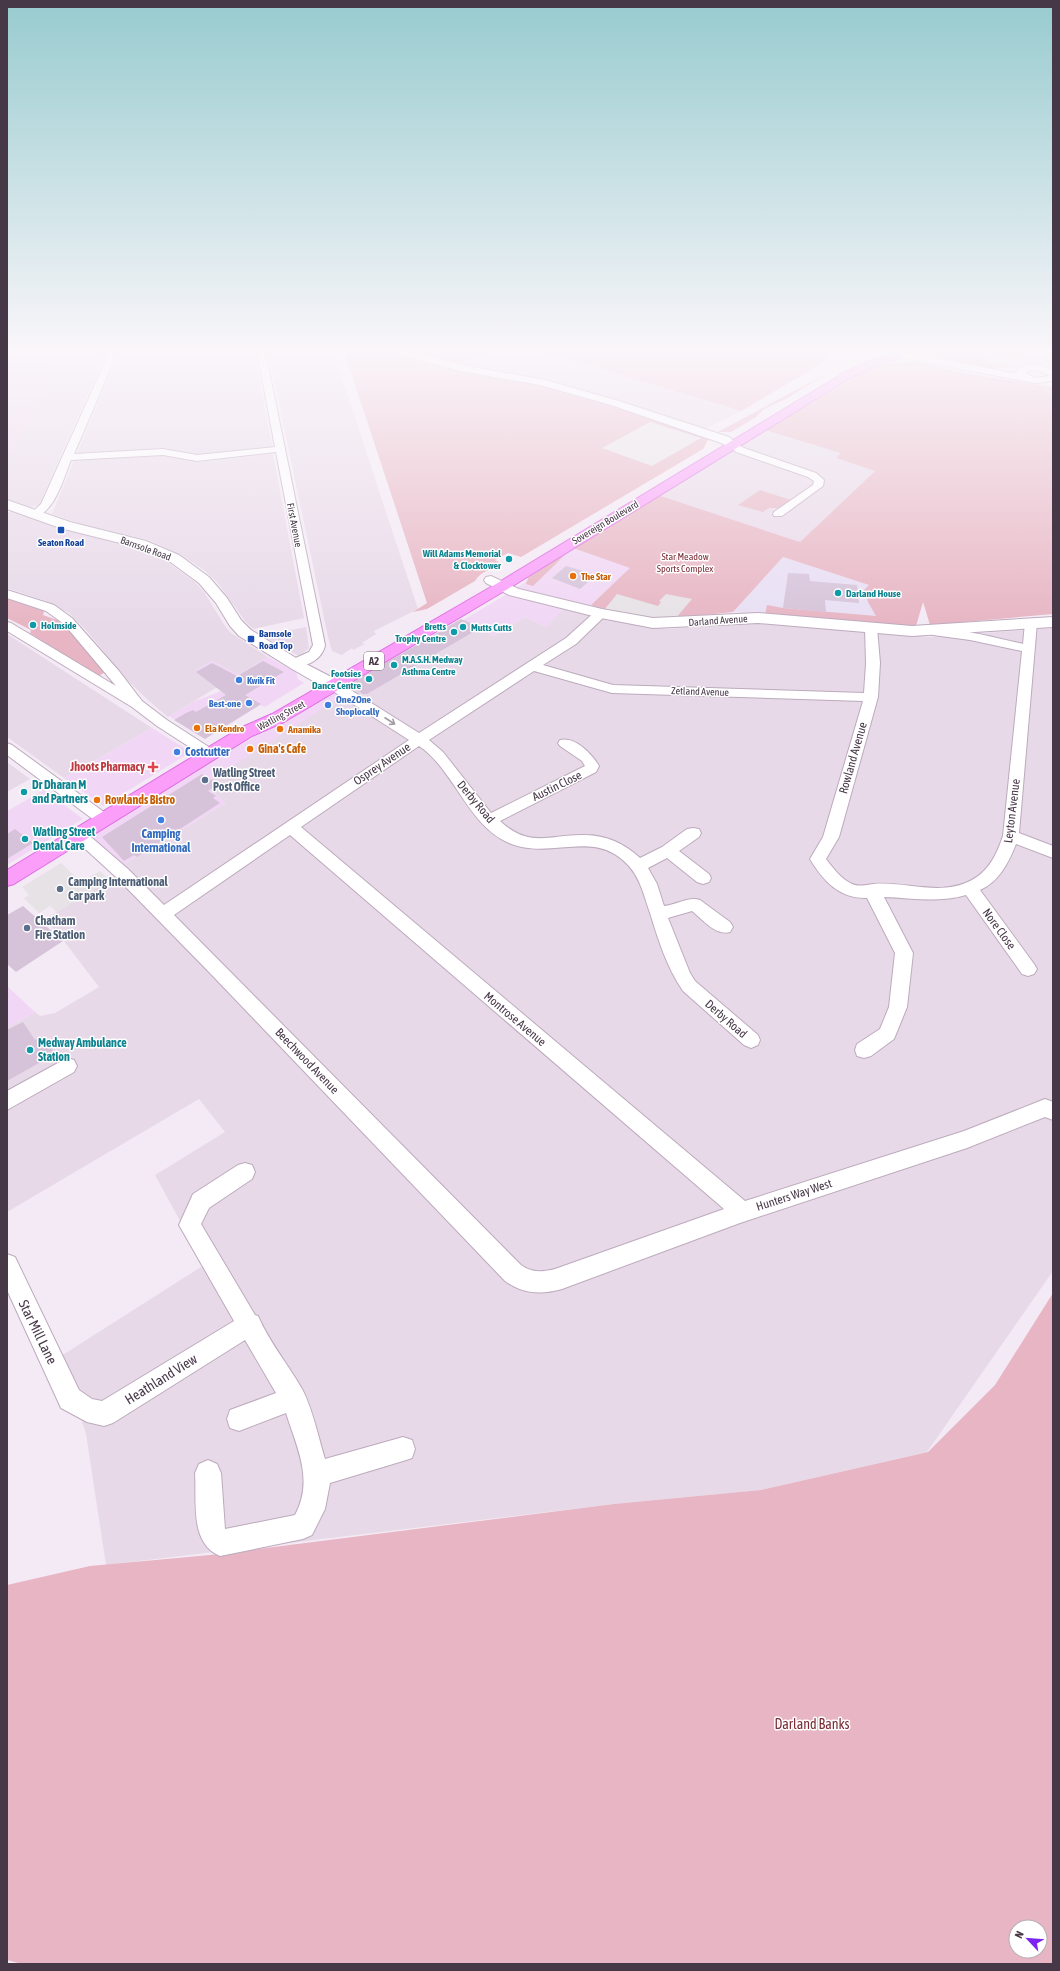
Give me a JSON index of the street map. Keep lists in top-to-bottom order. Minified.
{"streets":{"main road":["Sovereign Boulevard","A2","Watling Street"],"street":["First Avenue","Barnsole Road","Darland Avenue","Zetland Avenue","Rowland Avenue","Osprey Avenue","Austin Close","Derby Road","Leyton Avenue","Nore Close","Montrose Avenue","Beechwood Avenue","Hunters Way West","Star Mill Lane","Heathland View"]},"crossings":[["Sovereign Boulevard","Darland Avenue"],["Sovereign Boulevard","Watling Street"],["First Avenue","Barnsole Road"],["Barnsole Road","Watling Street"],["Barnsole Road","Derby Road"],["Darland Avenue","Watling Street"],["Darland Avenue","Rowland Avenue"],["Darland Avenue","Osprey Avenue"],["Darland Avenue","Leyton Avenue"],["Zetland Avenue","Rowland Avenue"],["Zetland Avenue","Osprey Avenue"],["Watling Street","Derby Road"],["Watling Street","Beechwood Avenue"],["Rowland Avenue","Leyton Avenue"],["Osprey Avenue","Derby Road"],["Osprey Avenue","Montrose Avenue"],["Osprey Avenue","Beechwood Avenue"],["Austin Close","Derby Road"],["Leyton Avenue","Nore Close"],["Montrose Avenue","Hunters Way West"],["Beechwood Avenue","Hunters Way West"],["Star Mill Lane","Heathland View"]],"parks":["Star Meadow Sports Complex","Darland Banks"],"places":{"transit":["Seaton Road","Barnsole Road Top"],"other":["Will Adams Memorial & Clocktower","The Star","Darland House","Holmside","Mutts Cutts","Bretts Trophy Centre","M.A.S.H. Medway Asthma Centre","Footsies Dance Centre","Kwik Fit","Best-one","One2One Shoplocally","Ela Kendro","Anamika","Gina's Cafe","Costcutter","Watling Street Post Office","Dr Dharan M and Partners","Rowlands Bistro","Camping International","Watling Street Dental Care","Camping International Car park","Chatham Fire Station","Medway Ambulance Station"],"health":["Jhoots Pharmacy"]},"north":"top left"}
